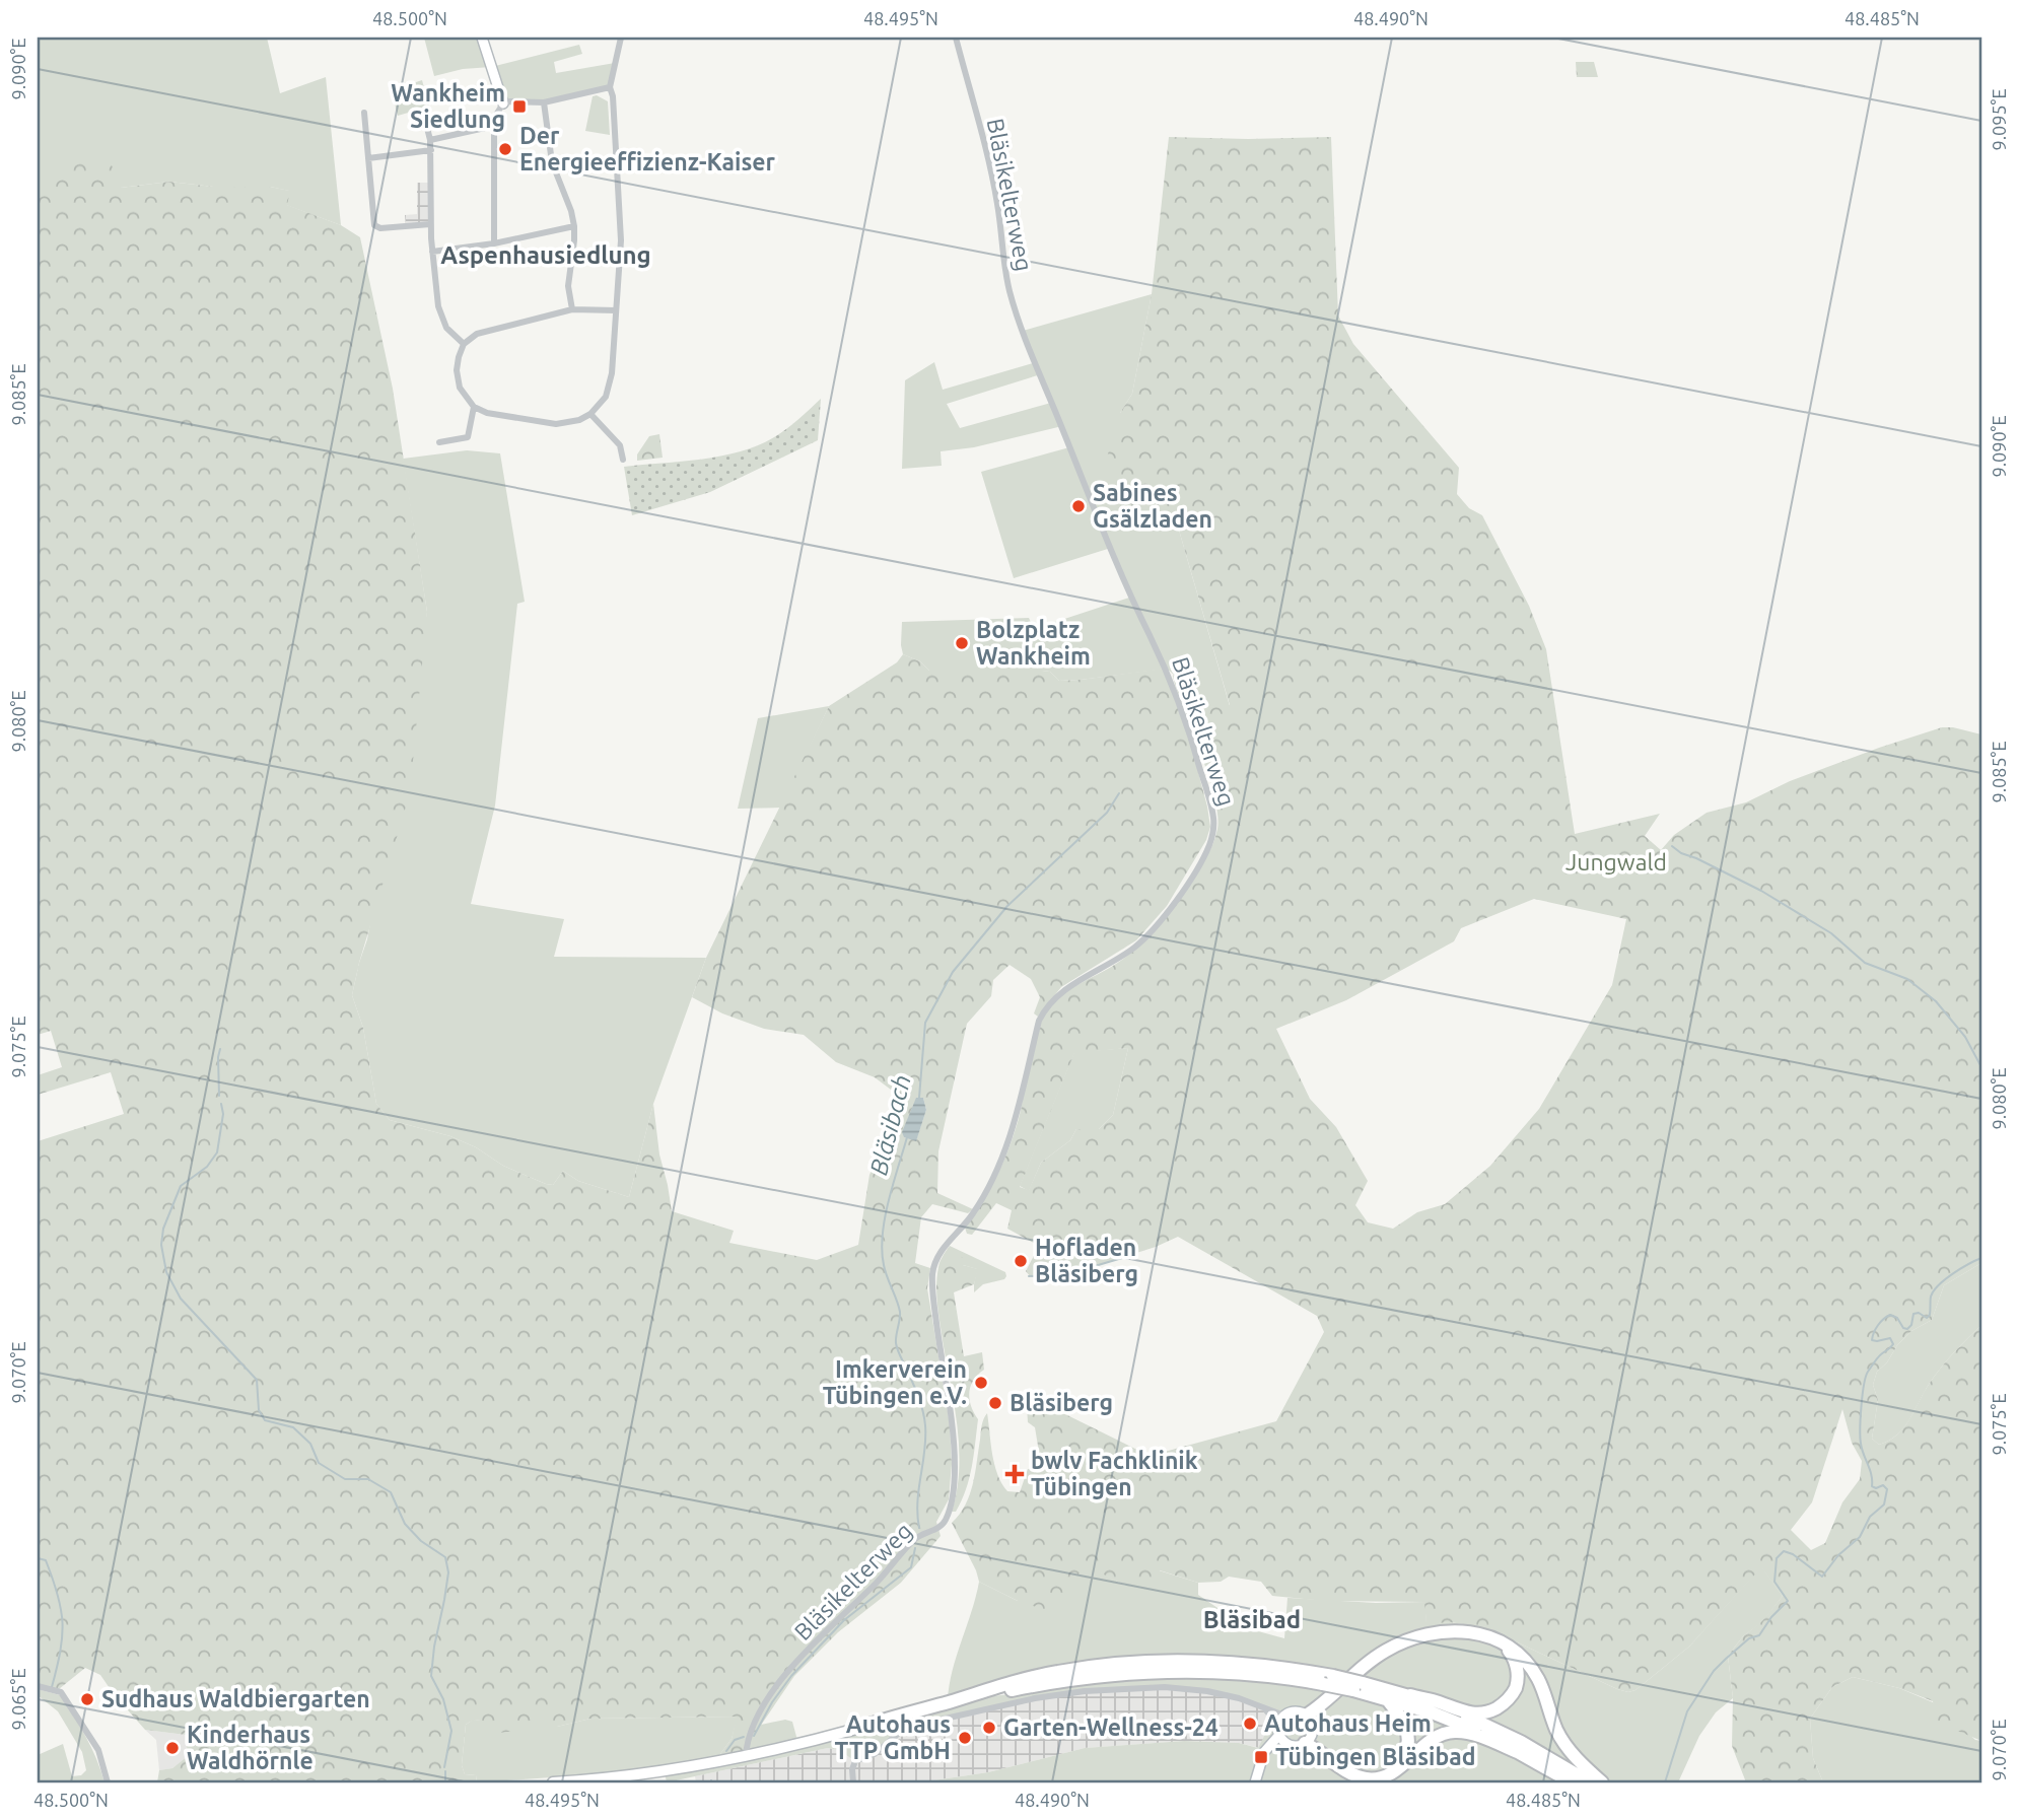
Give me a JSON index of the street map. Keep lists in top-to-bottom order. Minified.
{"streets":{"street":["Bläsikelterweg"]},"districts":["Aspenhausiedlung","Bläsibad"],"water":["Bläsibach"],"parks":["Jungwald"],"places":{"transit":["Wankheim Siedlung","Tübingen Bläsibad"],"other":["Der Energieeffizienz-Kaiser","Sabines Gsälzladen","Bolzplatz Wankheim","Hofladen Bläsiberg","Imkerverein Tübingen e.V.","Bläsiberg","Sudhaus Waldbiergarten","Autohaus Heim","Garten-Wellness-24","Autohaus TTP GmbH","Kinderhaus Waldhörnle"],"health":["bwlv Fachklinik Tübingen"]},"coordinates":["48.500°N","48.495°N","48.490°N","48.485°N","9.090°E","9.095°E","9.085°E","9.080°E","9.075°E","9.070°E","9.065°E"]}
